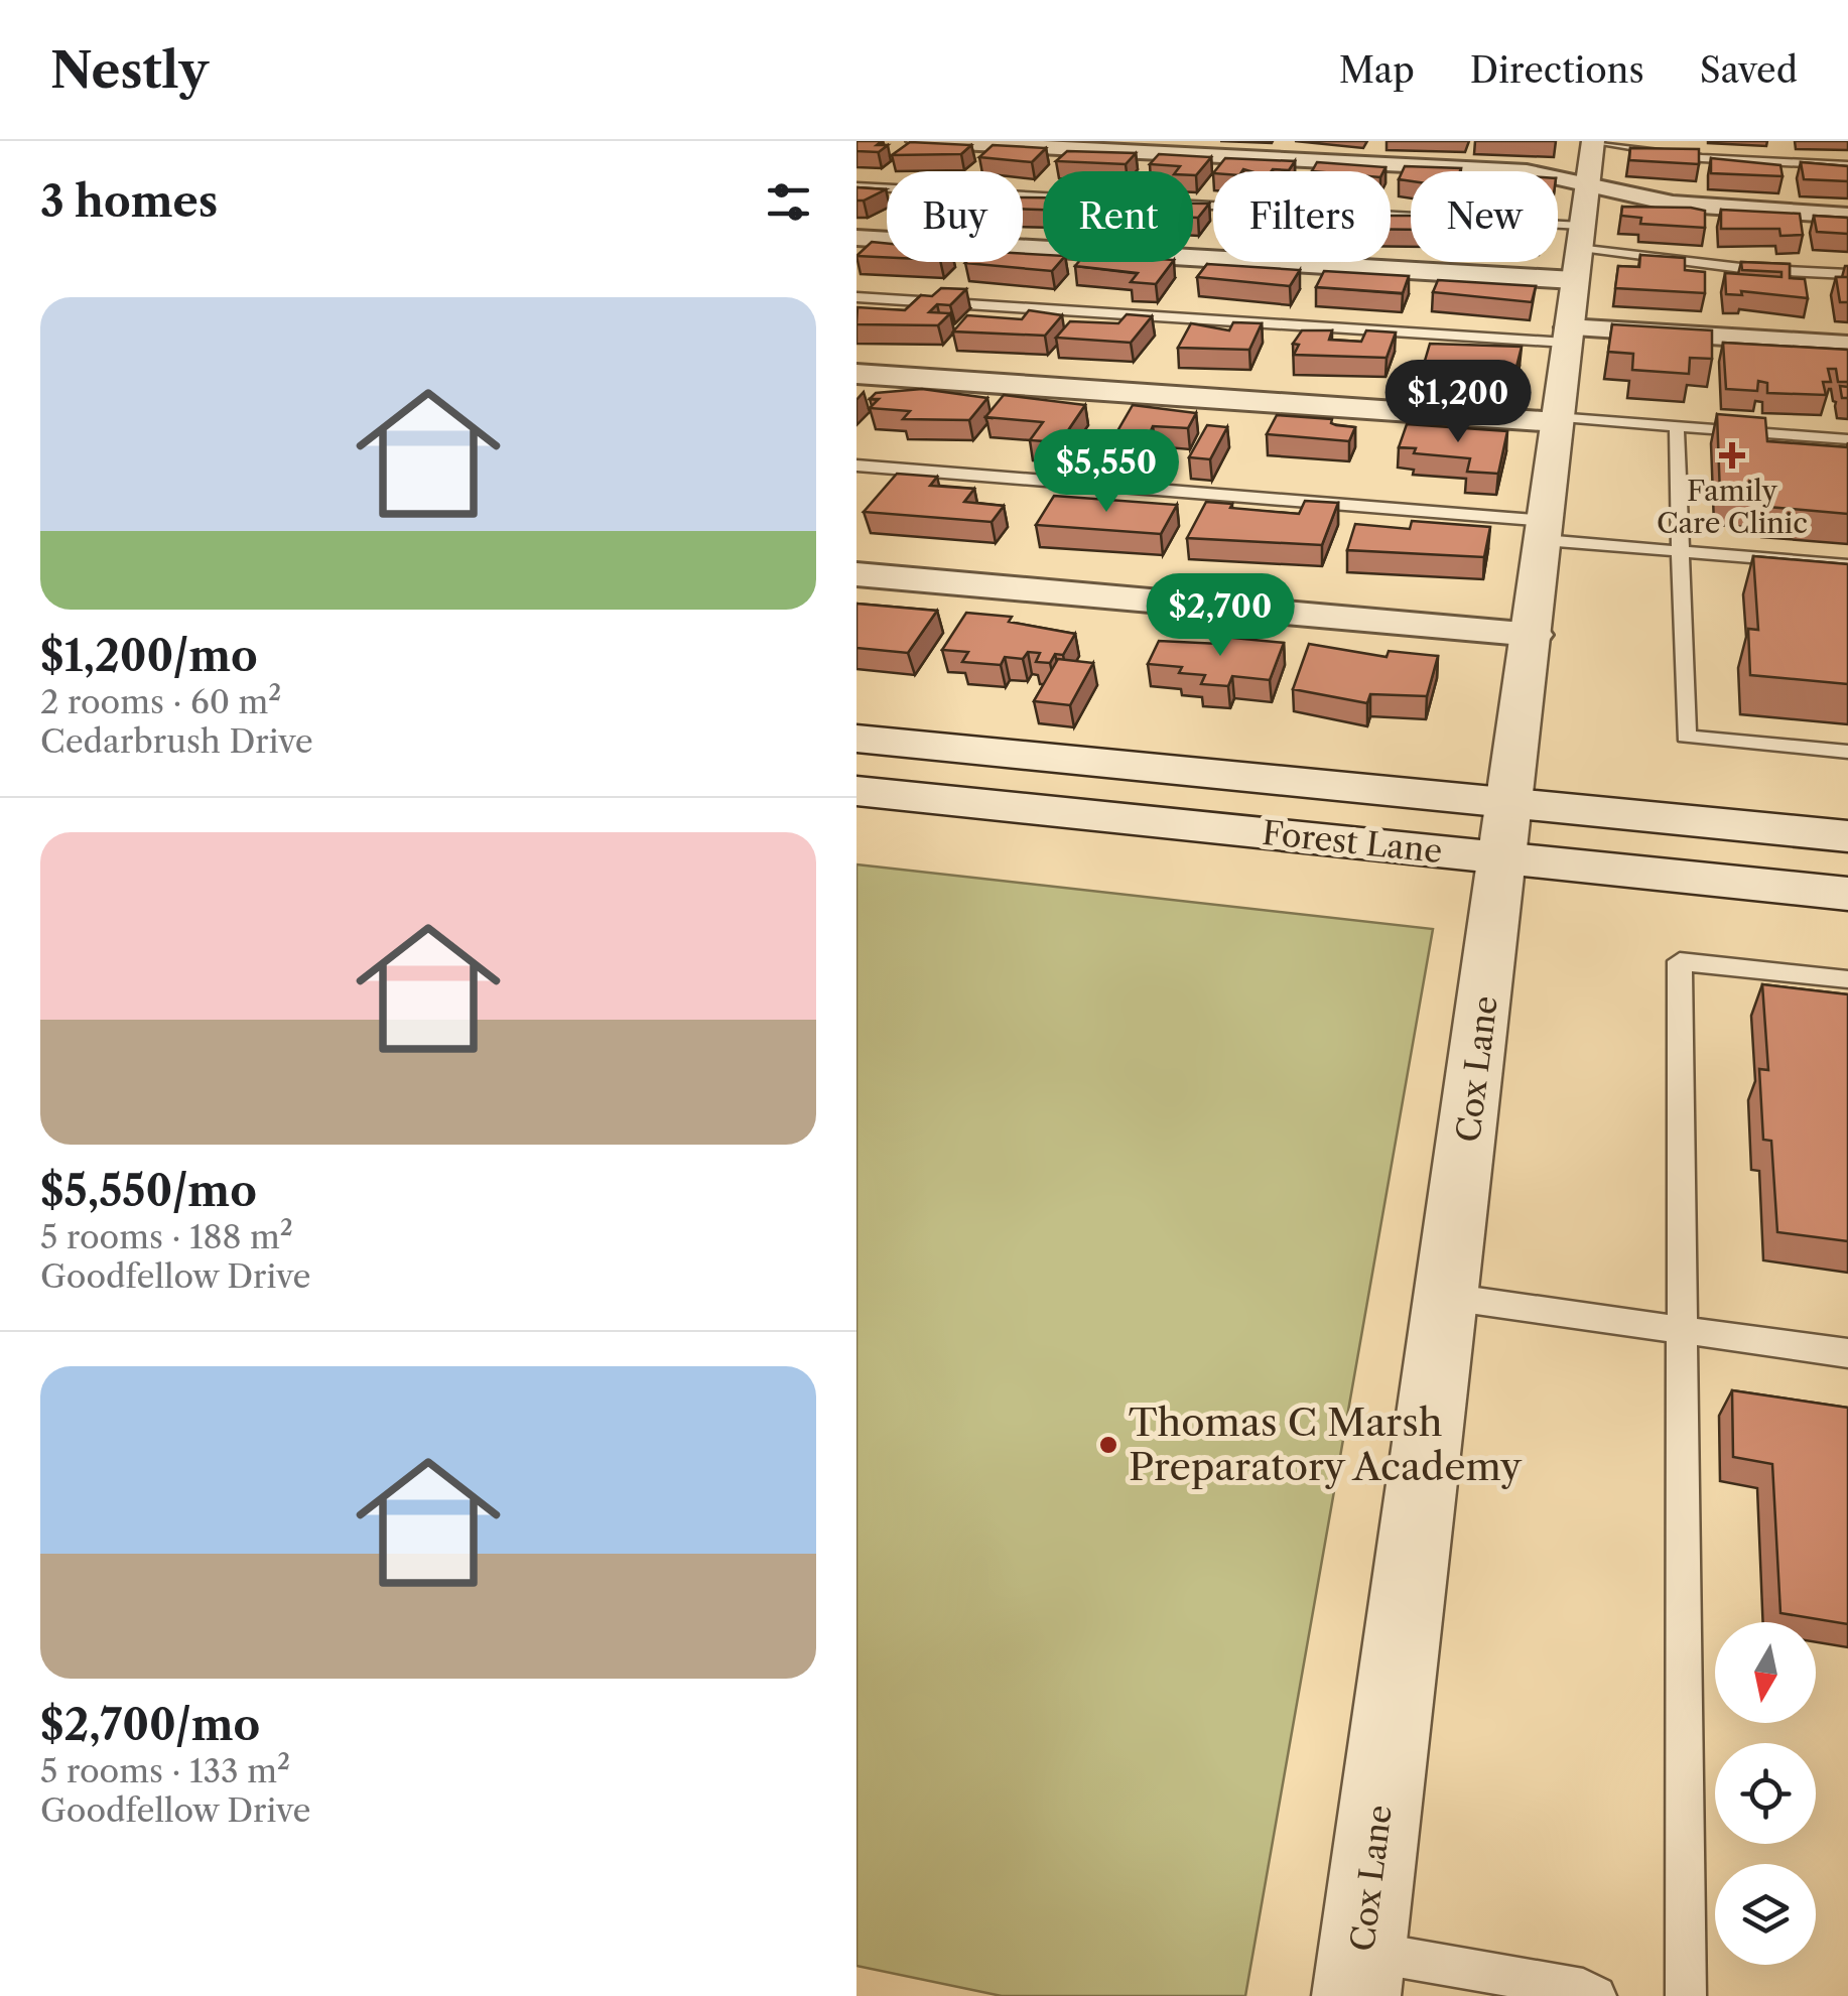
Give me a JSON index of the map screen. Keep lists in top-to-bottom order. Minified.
{"streets":{"street":["Forest Lane","Cox Lane"]},"crossings":[["Forest Lane","Cox Lane"]],"places":{"health":["Family Care Clinic"],"other":["Thomas C Marsh Preparatory Academy"]},"north":"bottom","page":{"header":"Nestly","nav":["Map","Directions","Saved"],"heading":"3 homes","chip":["Buy","Rent","Filters","New"],"list":[{"name":"$1,200/mo","note":"2 rooms · 60 m² · Cedarbrush Drive"},{"name":"$5,550/mo","note":"5 rooms · 188 m² · Goodfellow Drive"},{"name":"$2,700/mo","note":"5 rooms · 133 m² · Goodfellow Drive"}],"price":["$1,200","$5,550","$2,700"]}}
